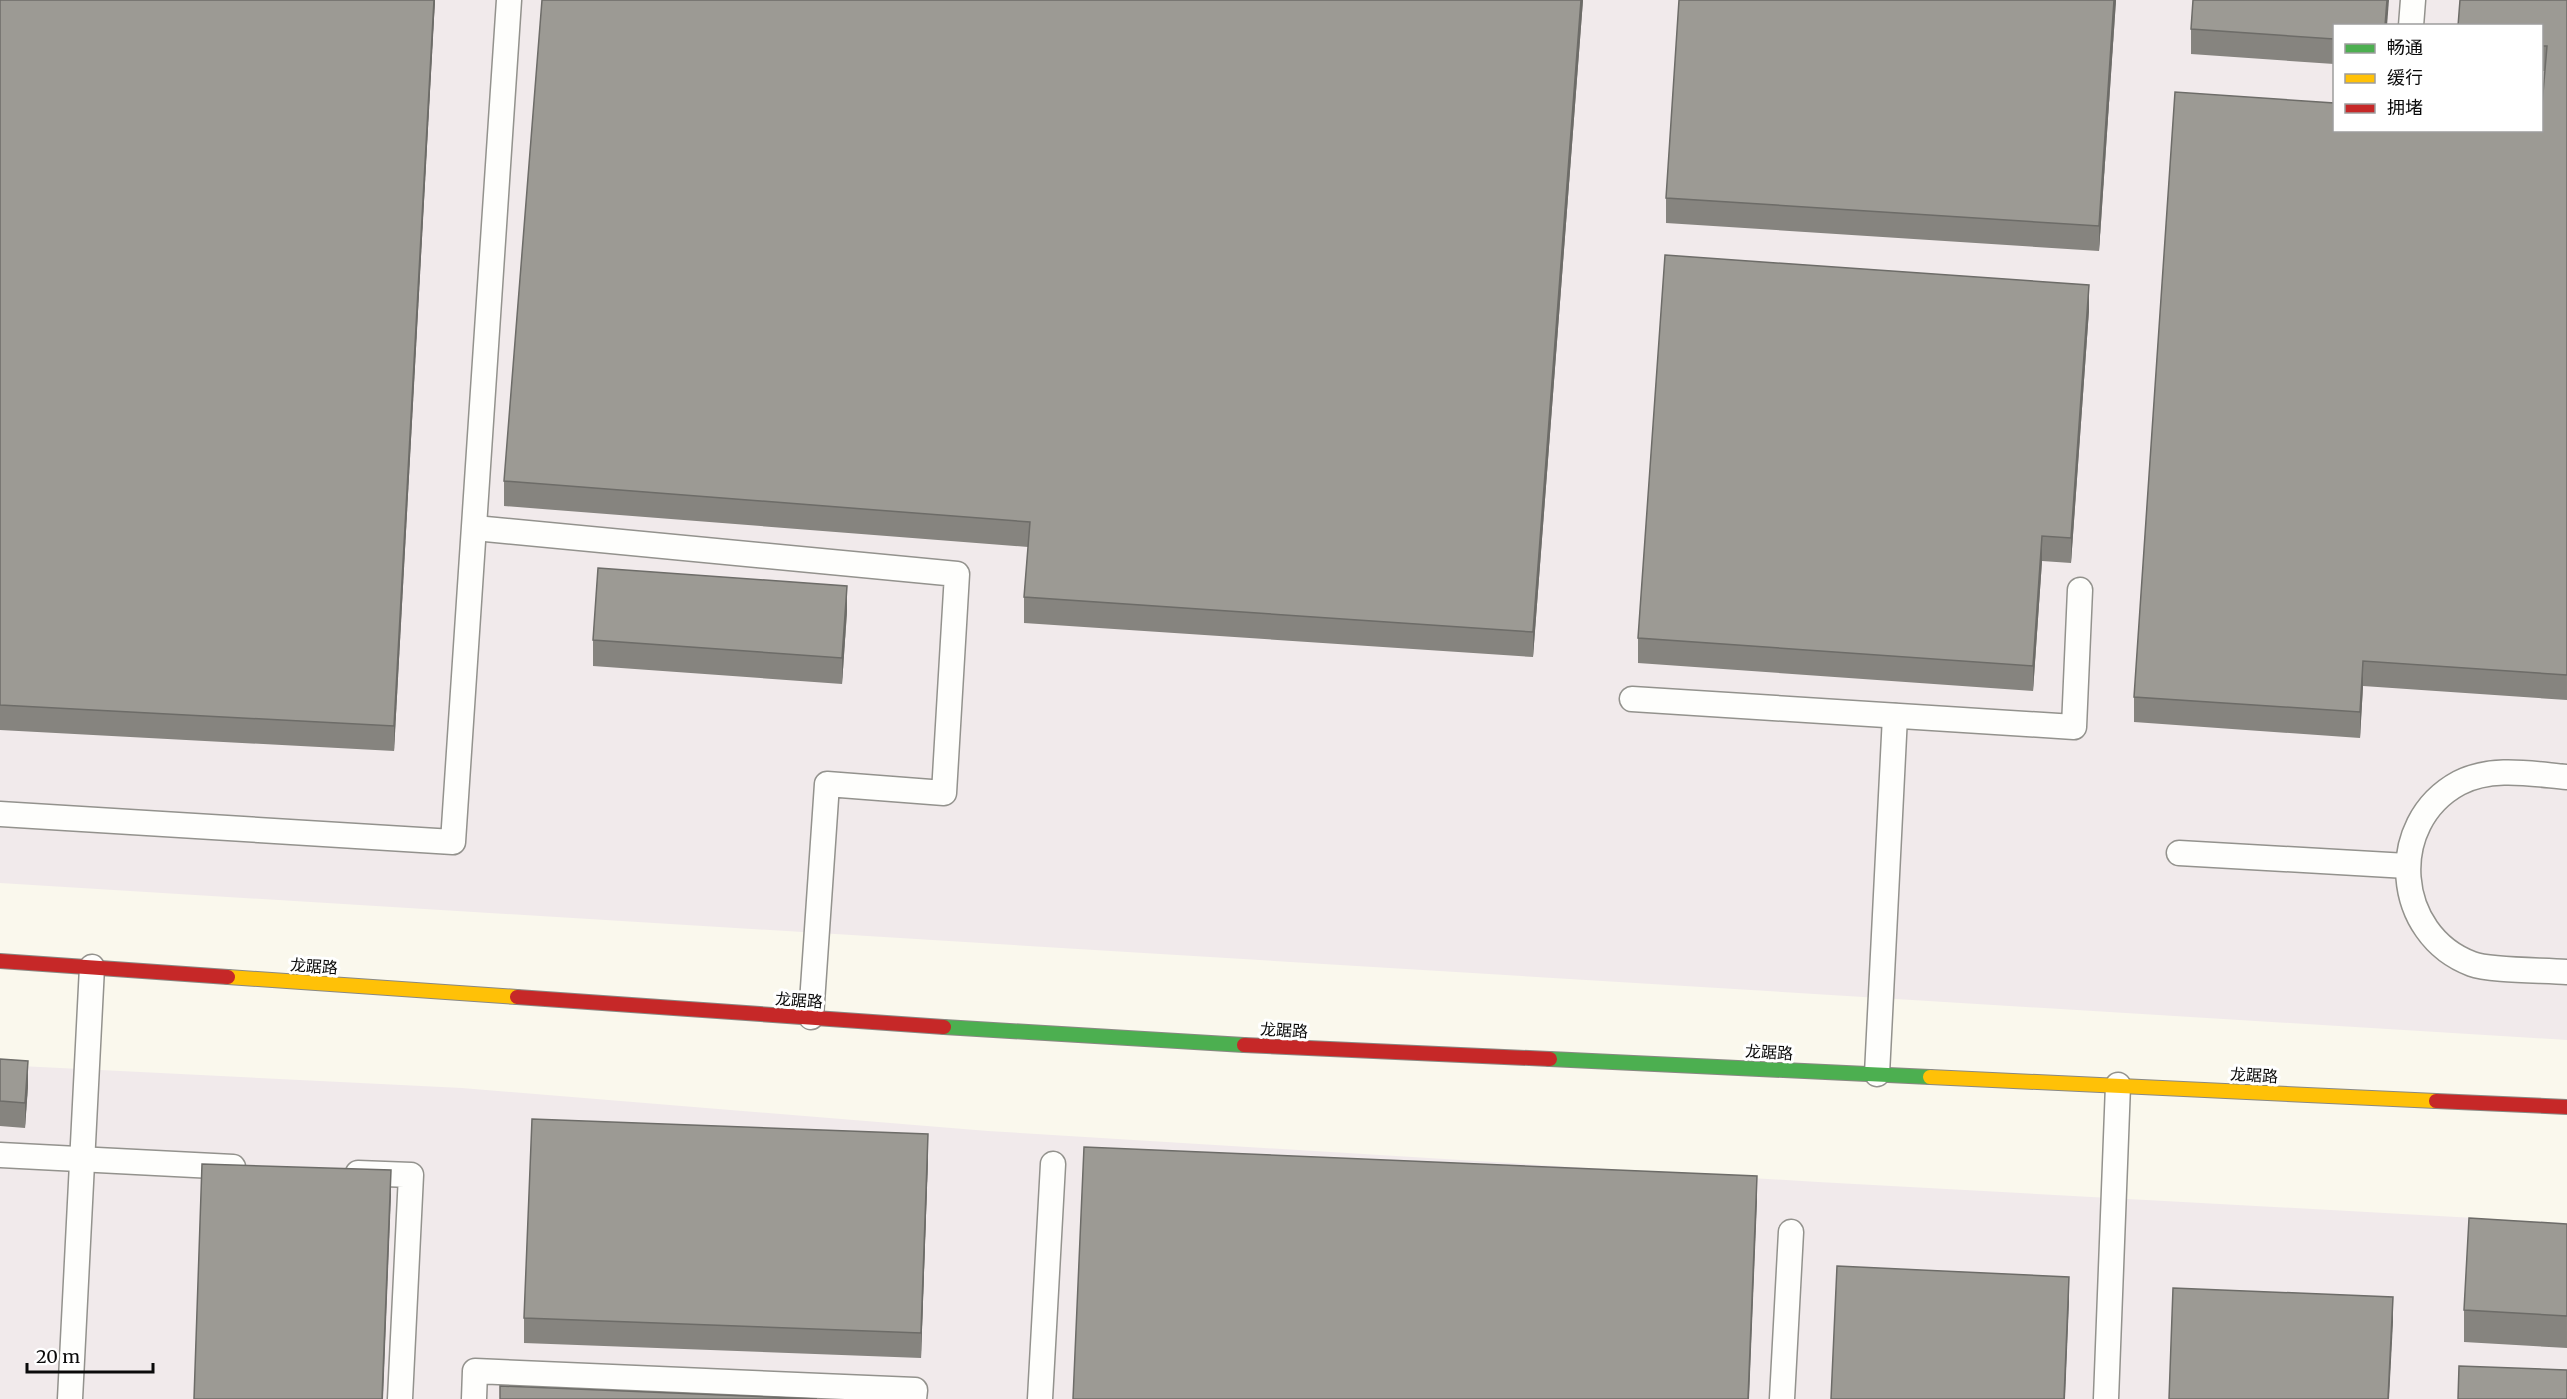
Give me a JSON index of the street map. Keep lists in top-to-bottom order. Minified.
{"streets":{"street":["龙踞路"]},"legend":["畅通","缓行","拥堵"],"scale_bar":"20 m"}
